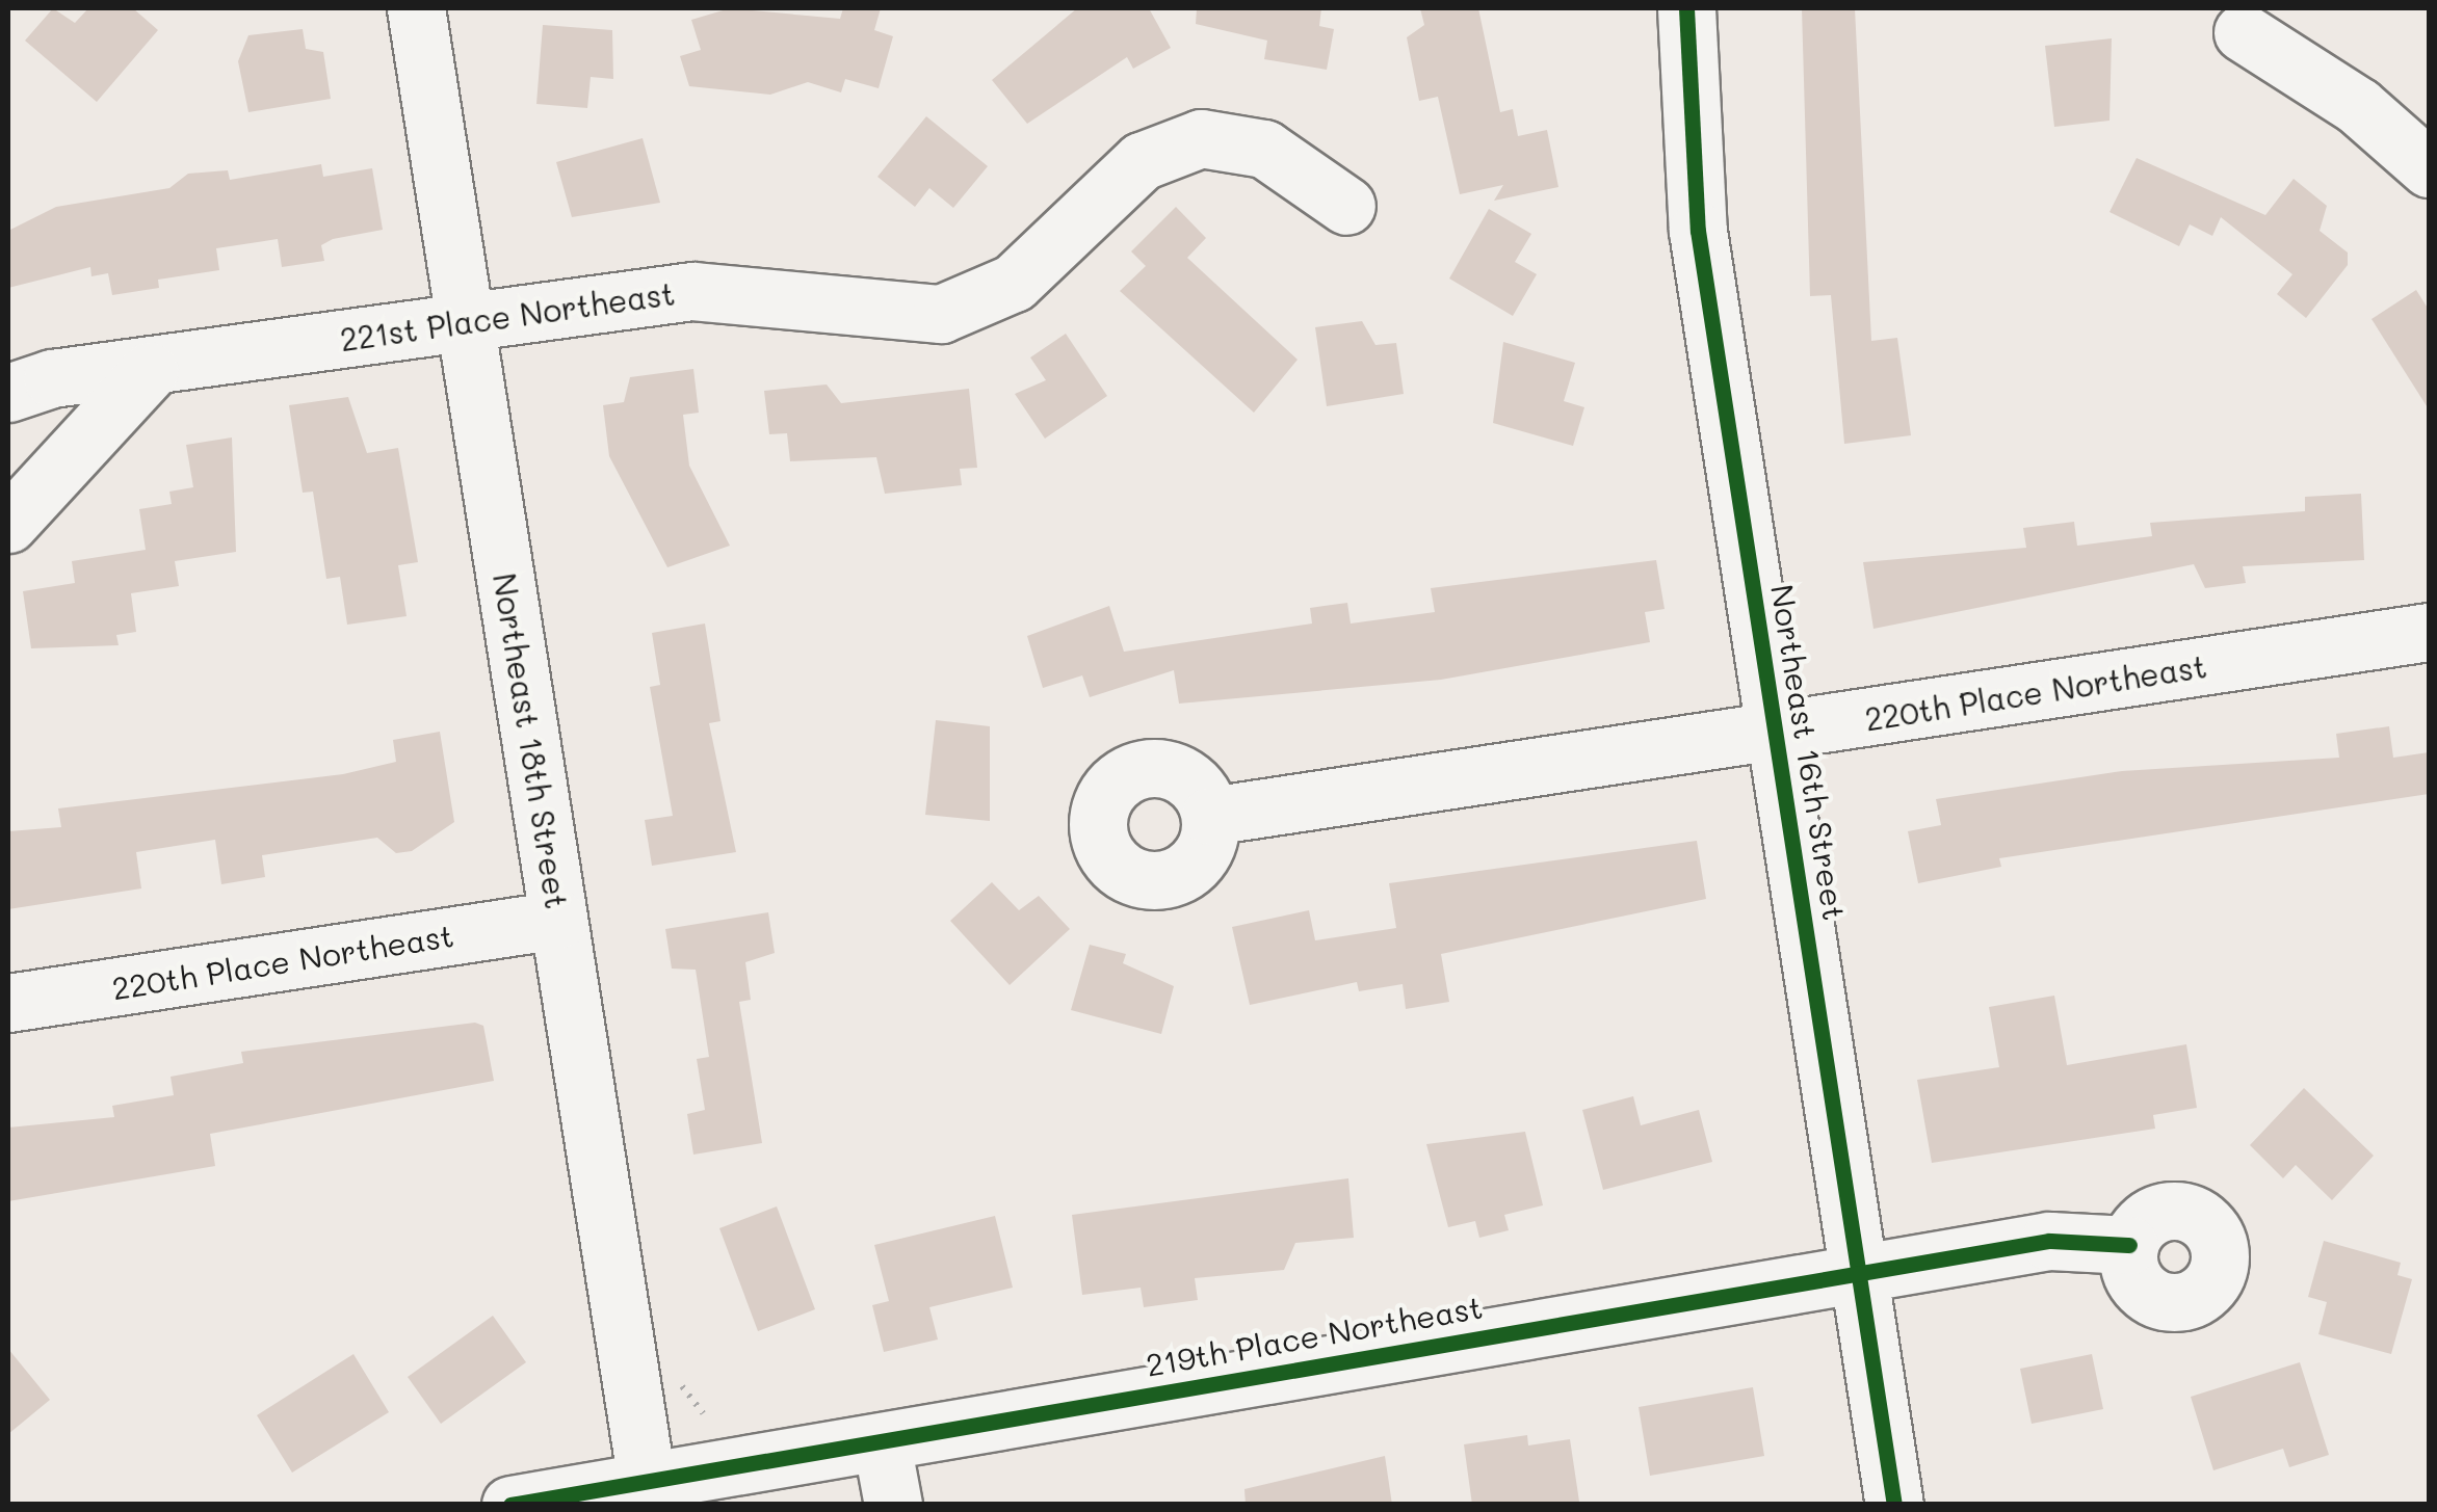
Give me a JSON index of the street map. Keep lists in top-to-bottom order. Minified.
{"streets":{"street":["221st Place Northeast","220th Place Northeast","Northeast 18th Street","Northeast 16th Street","219th Place Northeast"]},"crossings":[["221st Place Northeast","Northeast 18th Street"],["220th Place Northeast","Northeast 18th Street"],["220th Place Northeast","Northeast 16th Street"],["Northeast 18th Street","219th Place Northeast"],["Northeast 16th Street","219th Place Northeast"]]}
